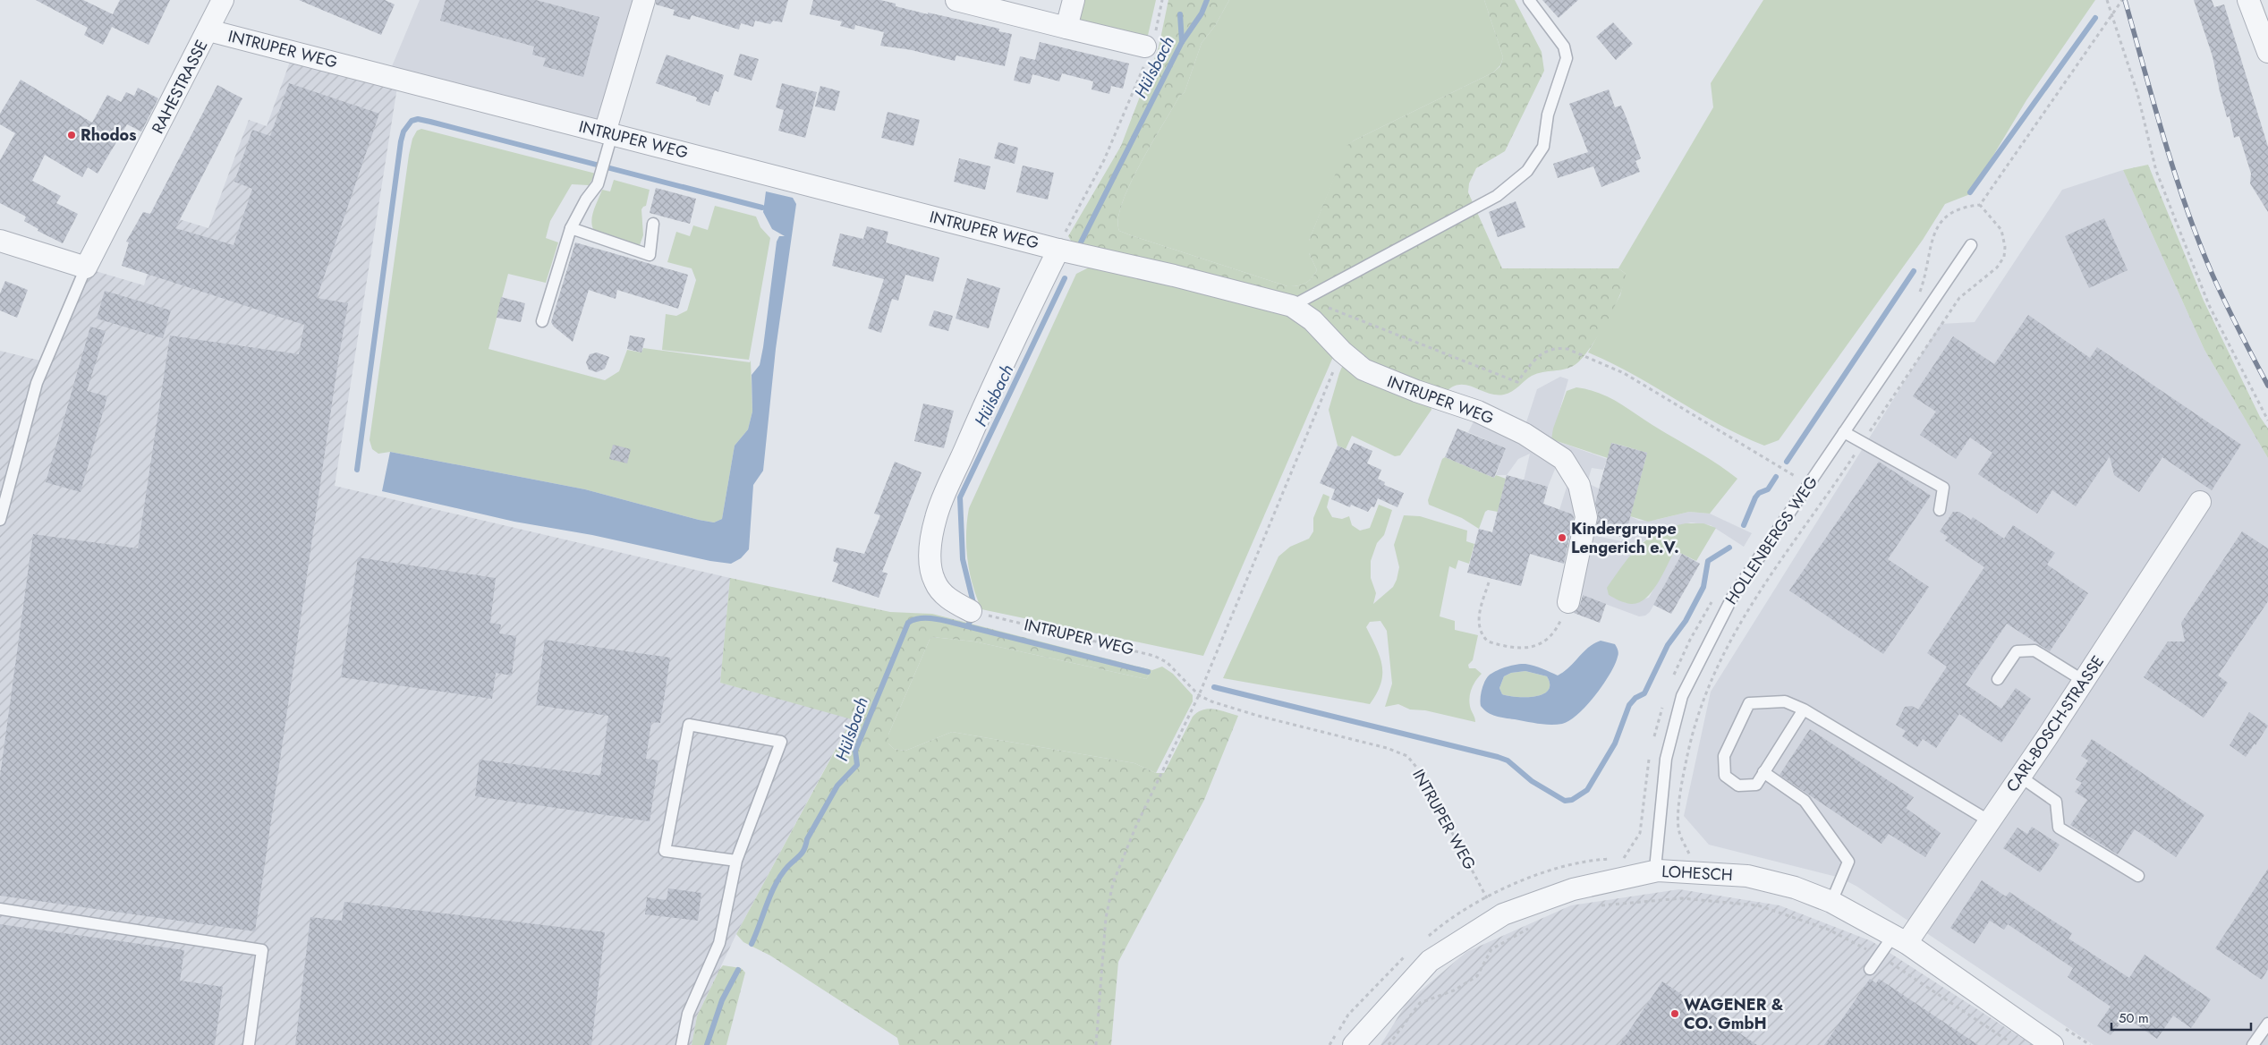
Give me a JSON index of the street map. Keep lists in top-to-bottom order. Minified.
{"streets":{"street":["INTRUPER WEG","RAHESTRASSE","CARL-BOSCH-STRASSE","LOHESCH"],"lane":["HOLLENBERGS WEG"]},"crossings":[["INTRUPER WEG","RAHESTRASSE"],["HOLLENBERGS WEG","LOHESCH"],["CARL-BOSCH-STRASSE","LOHESCH"]],"water":["Hülsbach"],"places":["Rhodos","Kindergruppe Lengerich e.V.","WAGENER & CO. GmbH"],"scale_bar":"50 m"}
